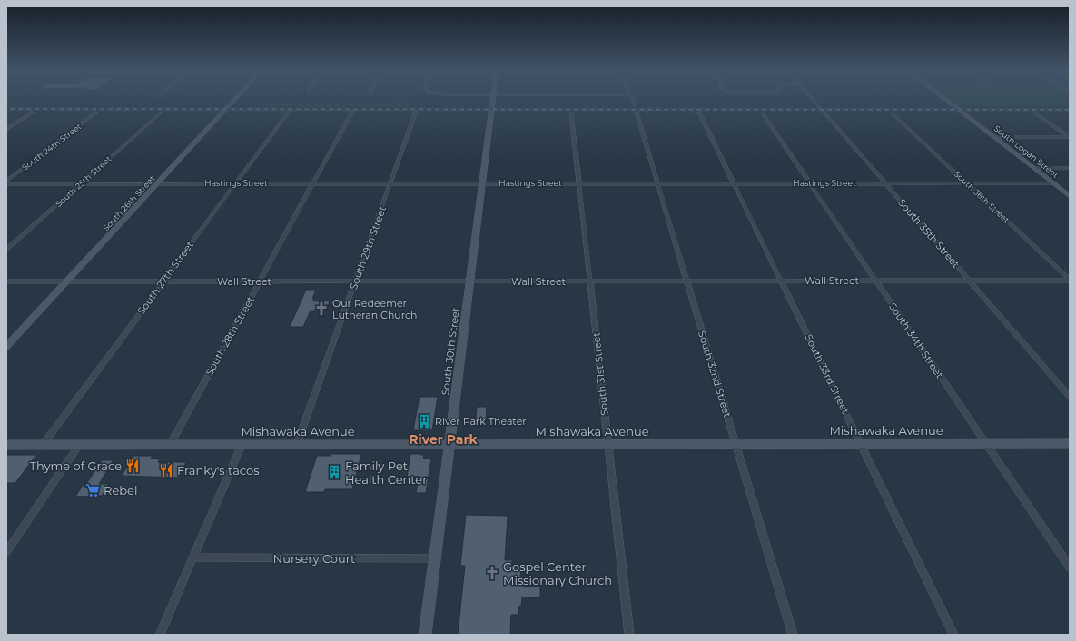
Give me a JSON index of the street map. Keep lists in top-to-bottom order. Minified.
{"streets":{"street":["South 24th Street","South Logan Street","South 25th Street","Hastings Street","South 36th Street","South 26th Street","South 35th Street","South 29th Street","South 27th Street","Wall Street","South 28th Street","South 34th Street","South 30th Street","South 31st Street","South 32nd Street","South 33rd Street","Mishawaka Avenue","Nursery Court"]},"crossings":[["South 24th Street","Hastings Street"],["South Logan Street","Hastings Street"],["South 25th Street","Hastings Street"],["Hastings Street","South 36th Street"],["Hastings Street","South 26th Street"],["Hastings Street","South 35th Street"],["Hastings Street","South 29th Street"],["Hastings Street","South 27th Street"],["Hastings Street","South 28th Street"],["Hastings Street","South 34th Street"],["Hastings Street","South 30th Street"],["Hastings Street","South 31st Street"],["Hastings Street","South 32nd Street"],["Hastings Street","South 33rd Street"],["South 36th Street","Wall Street"],["South 26th Street","Wall Street"],["South 35th Street","Wall Street"],["South 29th Street","Wall Street"],["South 29th Street","Mishawaka Avenue"],["South 27th Street","Wall Street"],["South 27th Street","Mishawaka Avenue"],["Wall Street","South 28th Street"],["Wall Street","South 34th Street"],["Wall Street","South 30th Street"],["Wall Street","South 31st Street"],["Wall Street","South 32nd Street"],["Wall Street","South 33rd Street"],["South 28th Street","Mishawaka Avenue"],["South 34th Street","Mishawaka Avenue"],["South 30th Street","Mishawaka Avenue"],["South 30th Street","Nursery Court"],["South 31st Street","Mishawaka Avenue"],["South 32nd Street","Mishawaka Avenue"],["South 33rd Street","Mishawaka Avenue"]],"districts":["River Park"],"places":{"church":["Our Redeemer Lutheran Church","Gospel Center Missionary Church"],"building":["River Park Theater","Family Pet Health Center"],"restaurant":["Thyme of Grace","Franky's tacos"],"supermarket":["Rebel"]}}
